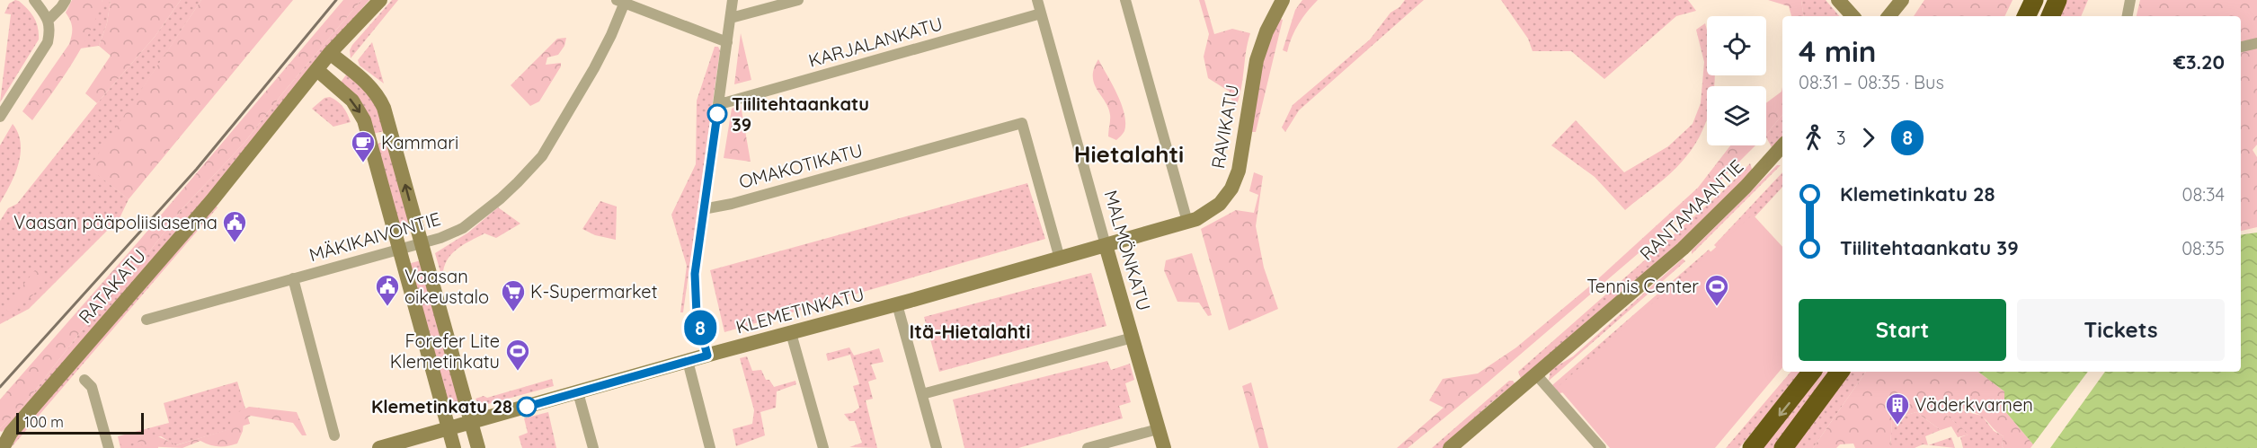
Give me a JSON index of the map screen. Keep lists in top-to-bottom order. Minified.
{"streets":{"main road":["RAVIKATU","RANTAMAANTIE","MALMÖNKATU","RATAKATU","KLEMETINKATU"],"street":["KARJALANKATU","OMAKOTIKATU","MÄKIKAIVONTIE"]},"crossings":[["KARJALANKATU","MALMÖNKATU"],["RAVIKATU","MALMÖNKATU"],["RAVIKATU","KLEMETINKATU"],["OMAKOTIKATU","KLEMETINKATU"],["MALMÖNKATU","KLEMETINKATU"]],"districts":["Hietalahti","Itä-Hietalahti"],"places":{"other":["Tiilitehtaankatu 39","Klemetinkatu 28"],"cafe":["Kammari"],"public building":["Vaasan pääpoliisiasema","Vaasan oikeustalo"],"sports":["Tennis Center","Forefer Lite Klemetinkatu"],"supermarket":["K-Supermarket"],"building":["Väderkvarnen"]},"lines":["bus line 8"],"scale_bar":"100 m","page":{"on_map":"8","heading":["4 min","08:31 – 08:35 · Bus","€3.20"],"legs":["3","8"],"list":[{"name":"Klemetinkatu 28","value":"08:34"},{"name":"Tiilitehtaankatu 39","value":"08:35"}],"buttons":["Start","Tickets"],"scale":"100 m"}}
